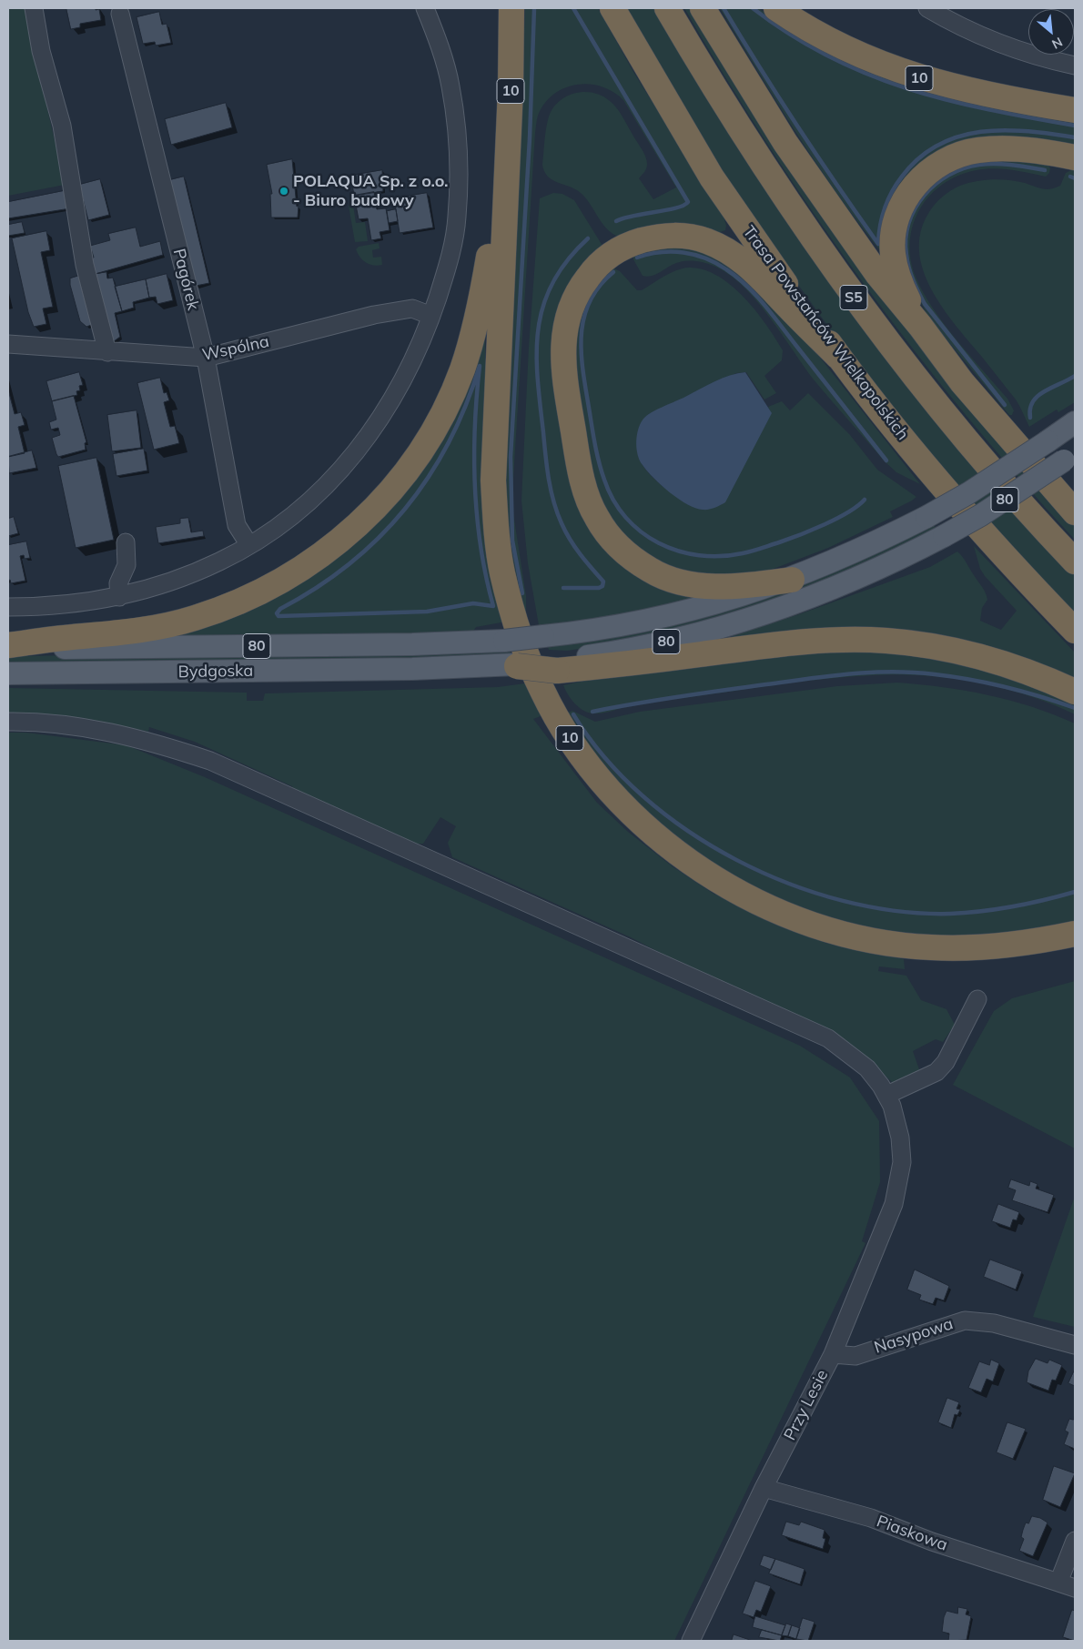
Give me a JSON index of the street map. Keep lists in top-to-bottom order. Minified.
{"streets":{"highway":["10","S5","Trasa Powstańców Wielkopolskich"],"main road":["80","Bydgoska"],"street":["Pagórek","Wspólna","Nasypowa","Przy Lesie","Piaskowa"]},"crossings":[["Pagórek","Wspólna"],["Nasypowa","Przy Lesie"],["Przy Lesie","Piaskowa"]],"places":["POLAQUA Sp. z o.o. - Biuro budowy"],"north":"bottom right"}
